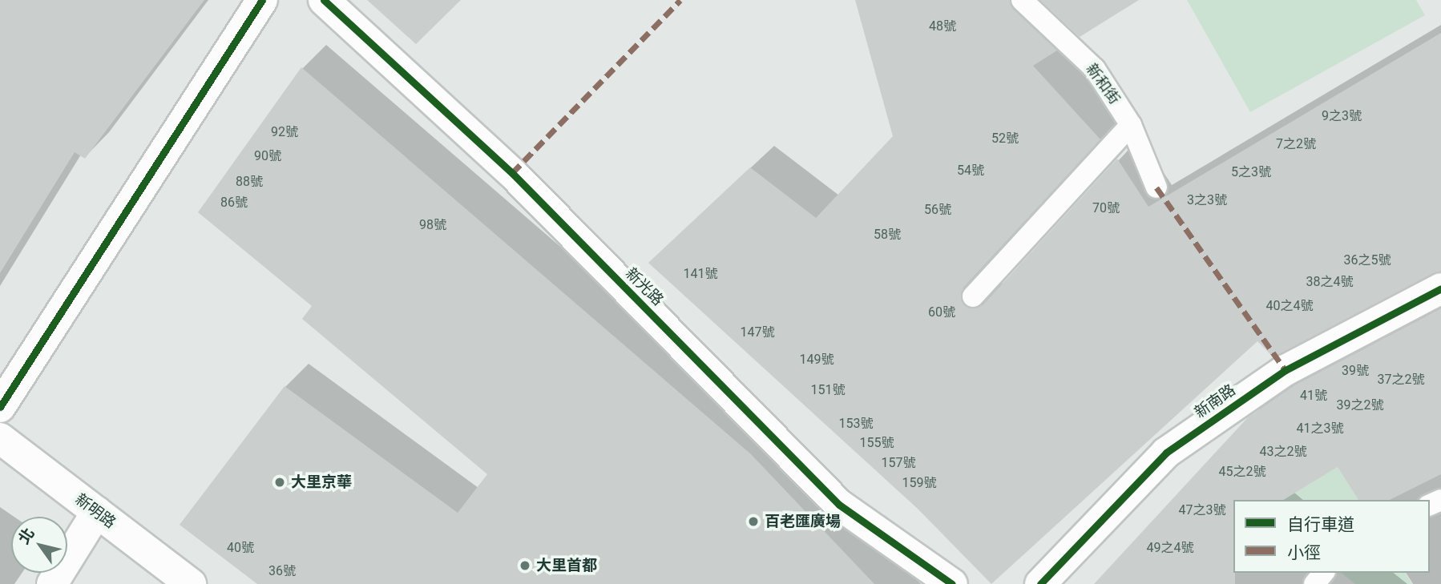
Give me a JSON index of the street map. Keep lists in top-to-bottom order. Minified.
{"streets":{"street":["新光路","新南路","新明路"],"lane":["新和街"]},"places":["大里京華","百老匯廣場","大里首都"],"house_numbers":["48號","9之3號","92號","52號","7之2號","90號","54號","5之3號","88號","3之3號","86號","70號","56號","98號","58號","36之5號","141號","38之4號","40之4號","60號","147號","149號","39號","37之2號","151號","41號","39之2號","153號","41之3號","155號","43之2號","157號","45之2號","159號","47之3號","40號","49之4號","36號"],"legend":["自行車道","小徑"],"north":"top left"}
